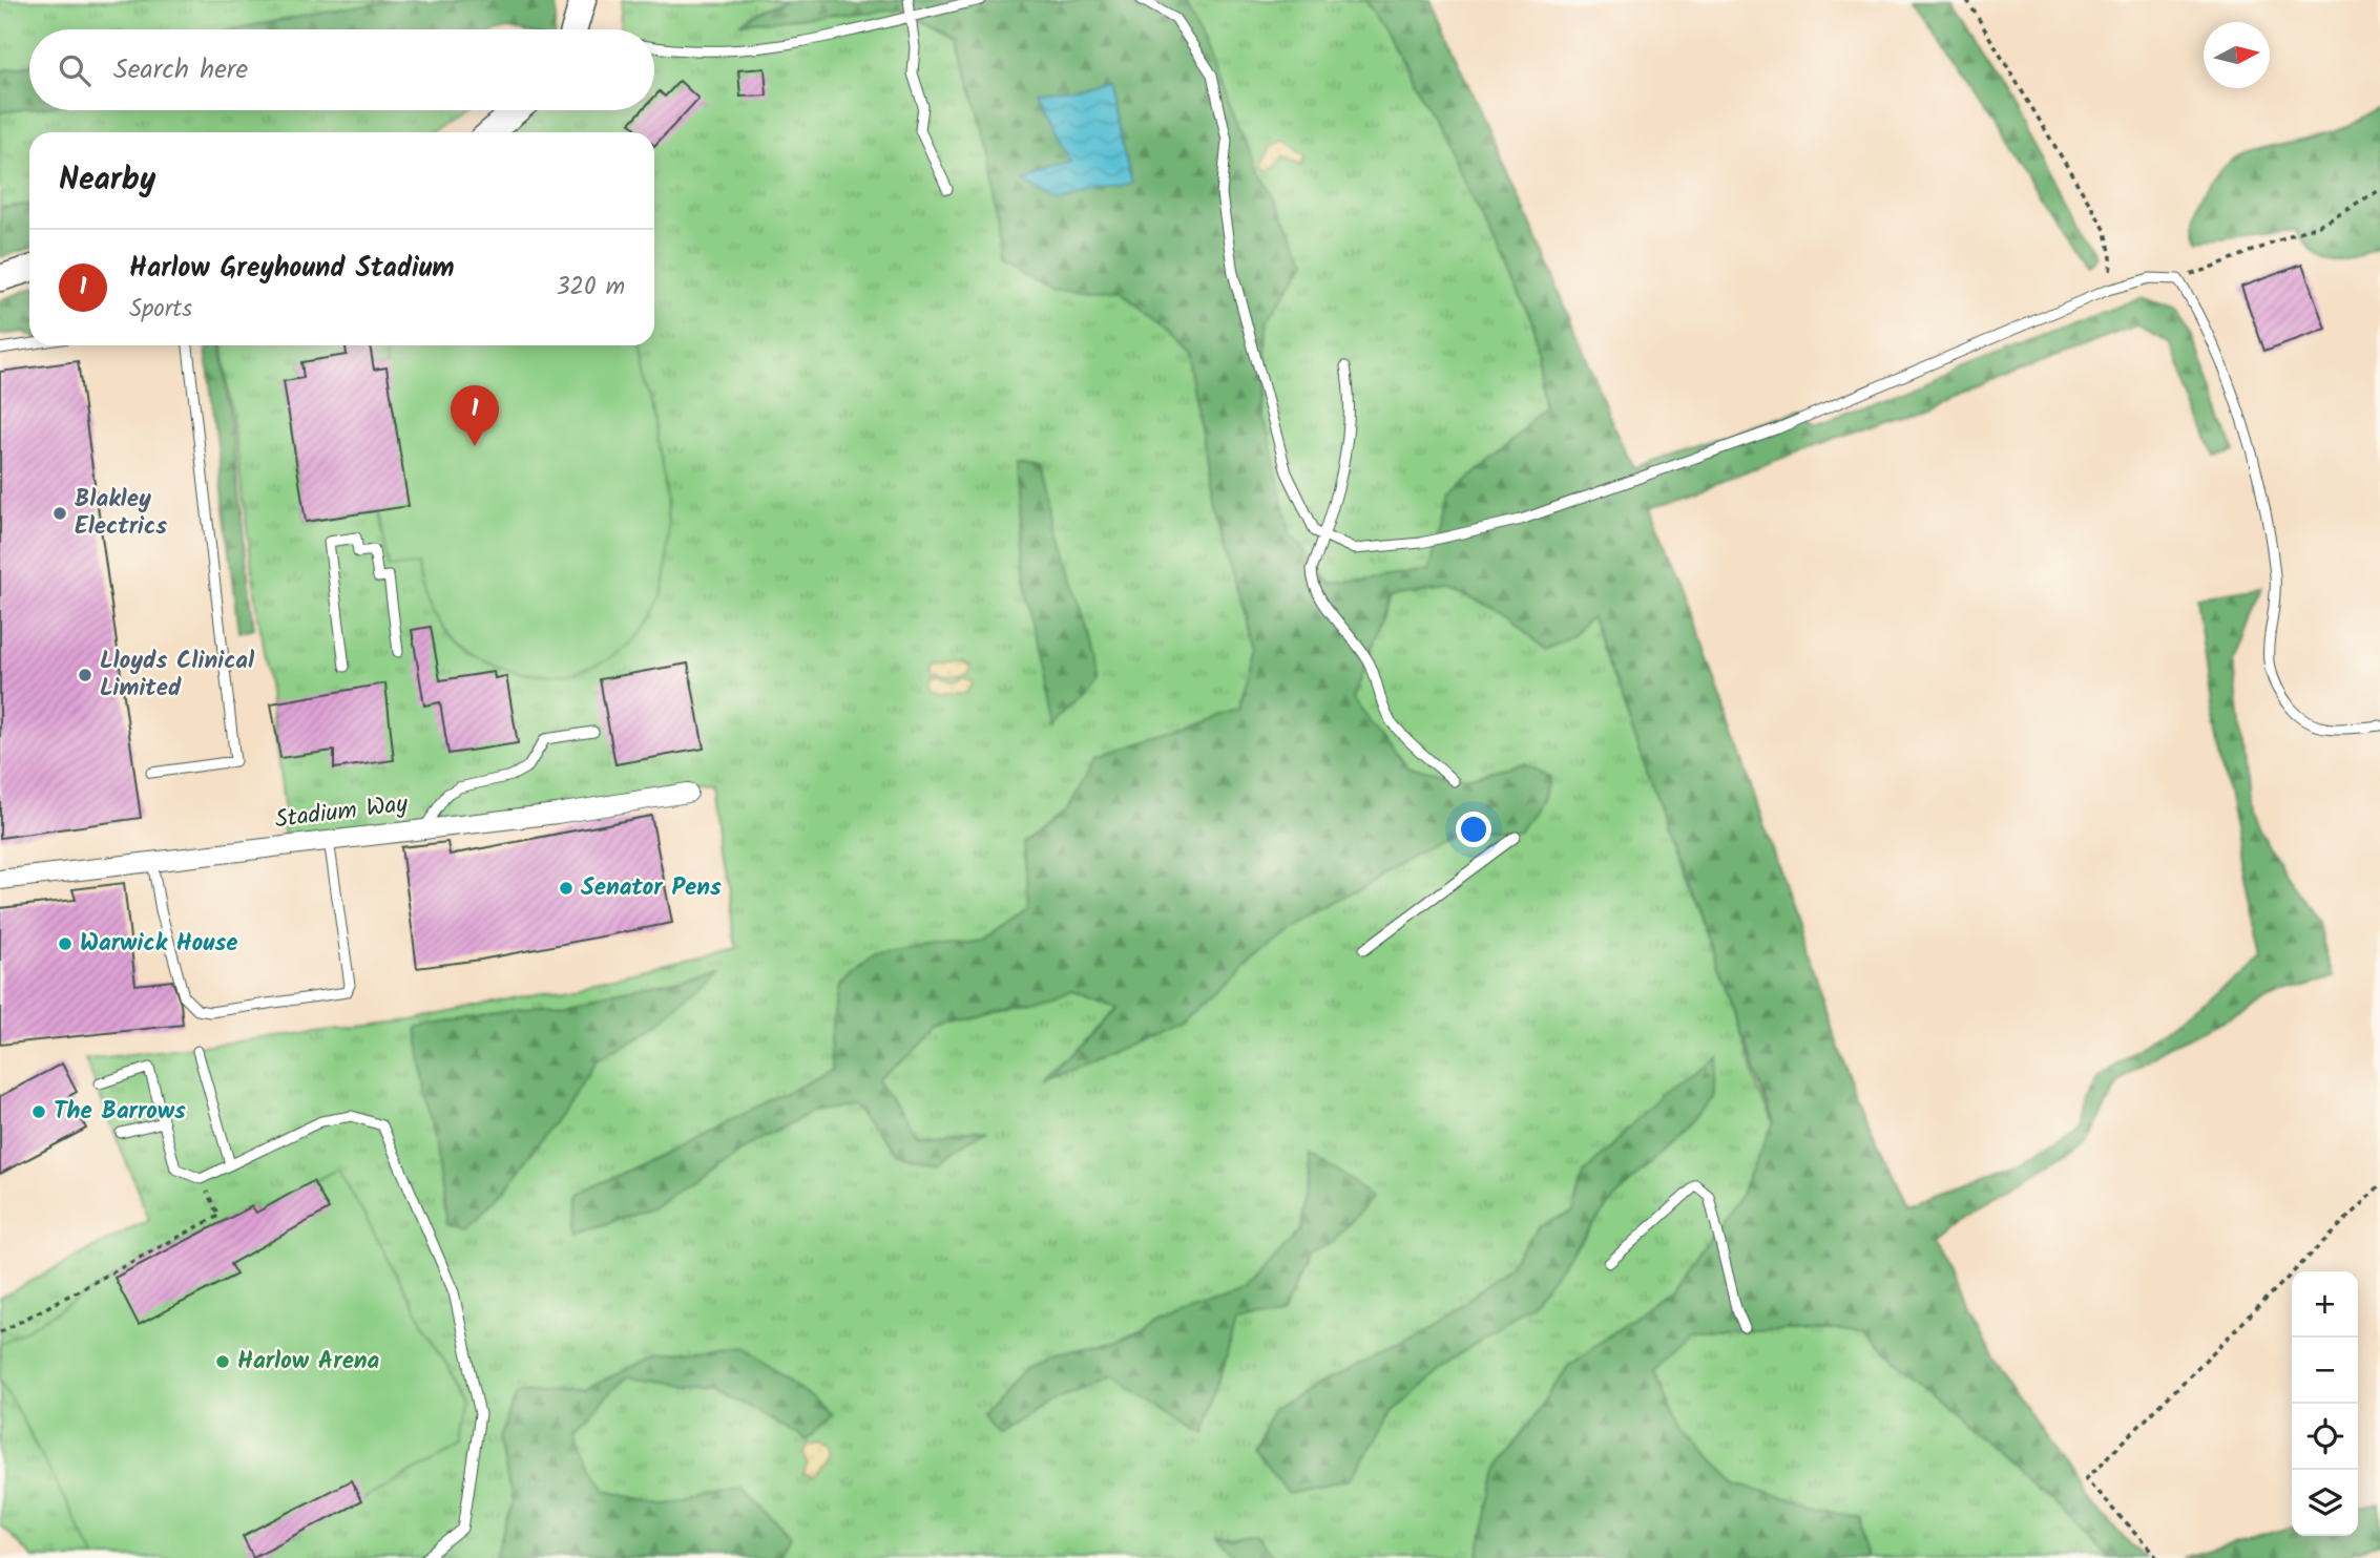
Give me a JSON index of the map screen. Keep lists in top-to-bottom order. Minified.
{"streets":{"street":["Stadium Way"]},"places":["Blakley Electrics","Lloyds Clinical Limited","Senator Pens","Warwick House","The Barrows","Harlow Arena"],"north":"right","page":{"search":"Search here","heading":"Nearby","list":[{"mark":"1","name":"Harlow Greyhound Stadium","note":"Sports","value":"320 m"}],"pins":"1","map_buttons":["+","−"]}}
